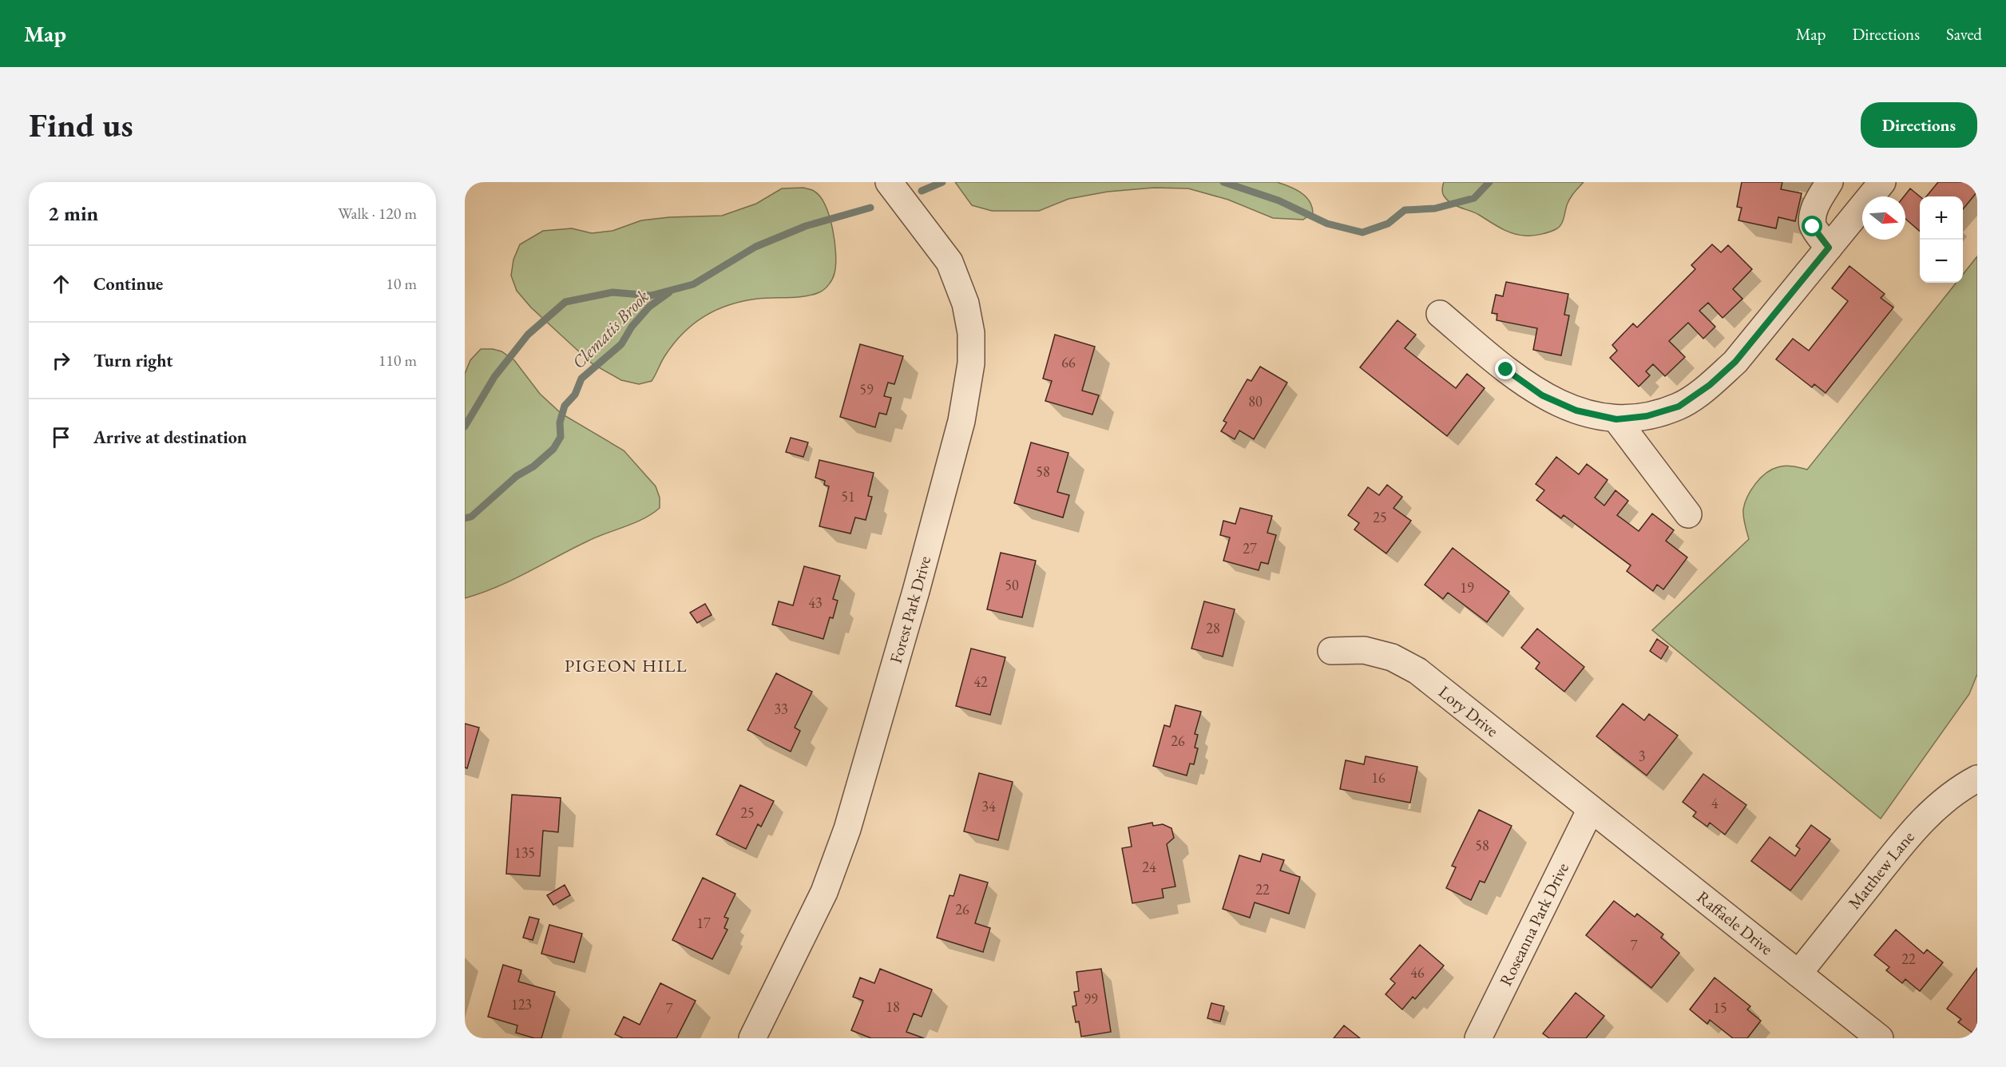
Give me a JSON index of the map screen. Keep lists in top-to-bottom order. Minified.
{"streets":{"street":["Forest Park Drive","Lory Drive","Matthew Lane","Roseanna Park Drive","Raffaele Drive"]},"crossings":[["Lory Drive","Roseanna Park Drive"],["Lory Drive","Raffaele Drive"],["Matthew Lane","Raffaele Drive"],["Roseanna Park Drive","Raffaele Drive"]],"districts":["PIGEON HILL"],"water":["Clematis Brook"],"house_numbers":["66","59","80","58","51","25","27","50","19","43","28","42","33","26","3","16","4","34","25","58","135","24","22","26","17","7","22","46","99","123","18","15","7"],"north":"right","page":{"header":"Map","nav":["Map","Directions","Saved"],"buttons":"Directions","title":"Find us","heading":["2 min","Walk · 120 m"],"map_buttons":["+","−"],"list":[["Continue","10 m"],["Turn right","110 m"],"Arrive at destination"]}}
